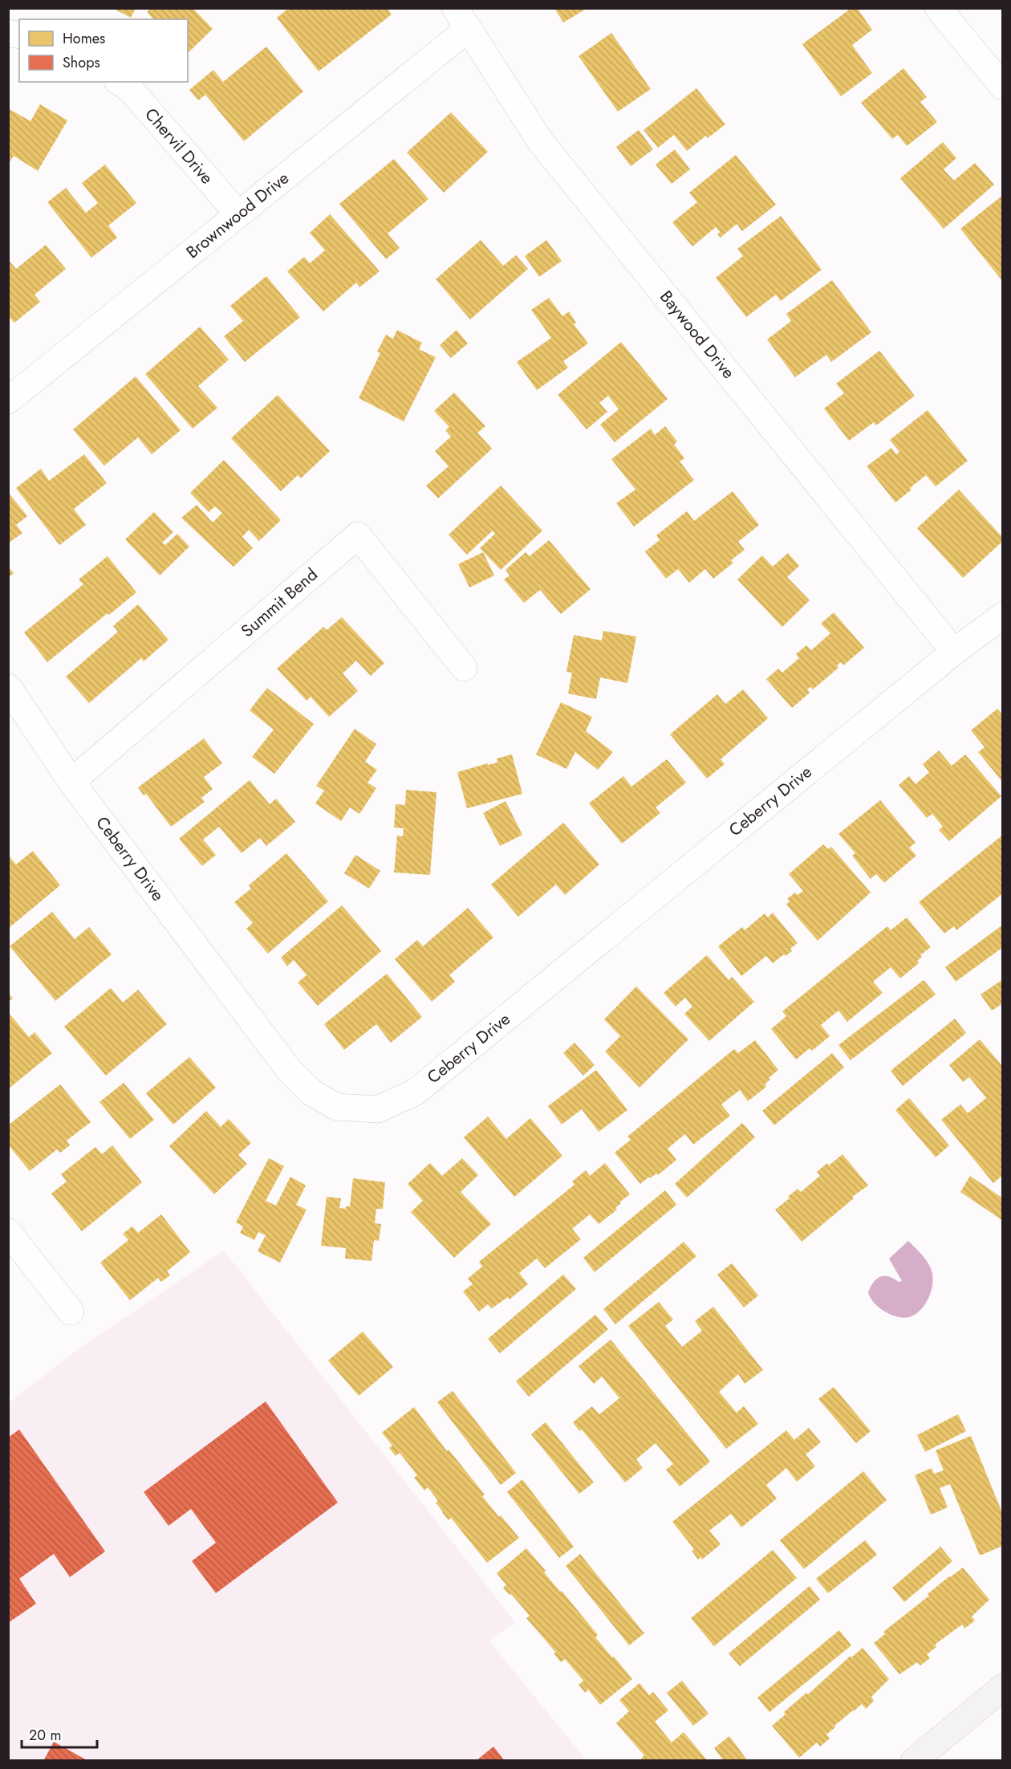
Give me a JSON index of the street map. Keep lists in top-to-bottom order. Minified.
{"streets":{"street":["Chervil Drive","Brownwood Drive","Baywood Drive","Summit Bend","Ceberry Drive"]},"crossings":[["Chervil Drive","Brownwood Drive"],["Brownwood Drive","Baywood Drive"],["Baywood Drive","Ceberry Drive"],["Summit Bend","Ceberry Drive"]],"legend":["Homes","Shops"],"scale_bar":"20 m"}
